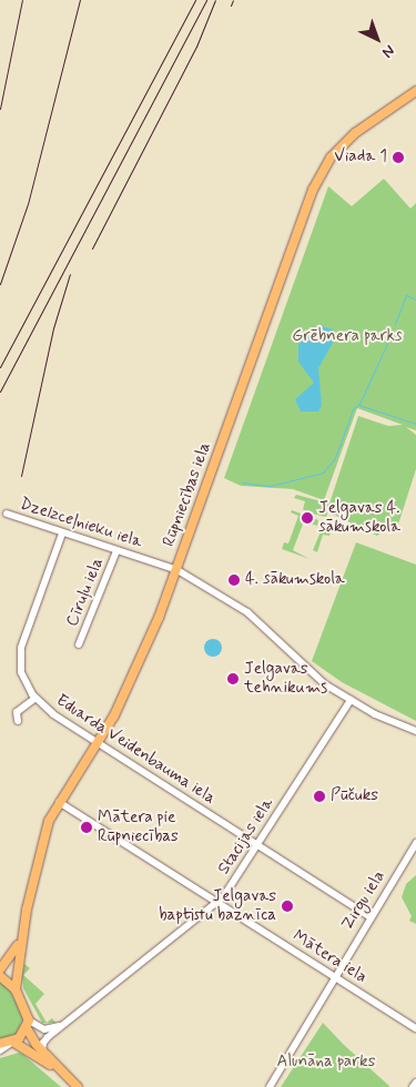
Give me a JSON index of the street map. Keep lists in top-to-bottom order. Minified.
{"streets":{"main road":["Rūpniecības iela"],"street":["Dzelzceļnieku iela","Cīruļu iela","Eduarda Veidenbauma iela","Stacijas iela","Zirgu iela","Mātera iela"]},"crossings":[["Rūpniecības iela","Dzelzceļnieku iela"],["Rūpniecības iela","Eduarda Veidenbauma iela"],["Rūpniecības iela","Mātera iela"],["Dzelzceļnieku iela","Cīruļu iela"],["Dzelzceļnieku iela","Eduarda Veidenbauma iela"],["Dzelzceļnieku iela","Stacijas iela"],["Eduarda Veidenbauma iela","Stacijas iela"],["Eduarda Veidenbauma iela","Zirgu iela"],["Stacijas iela","Mātera iela"],["Zirgu iela","Mātera iela"]],"parks":["Grēbnera parks","Alunāna parks"],"places":["Viada 1","Jelgavas 4. sākumskola","4. sākumskola","Jelgavas tehnikums","Pūčuks","Mātera pie Rūpniecības","Jelgavas baptistu baznīca"],"north":"bottom right"}
